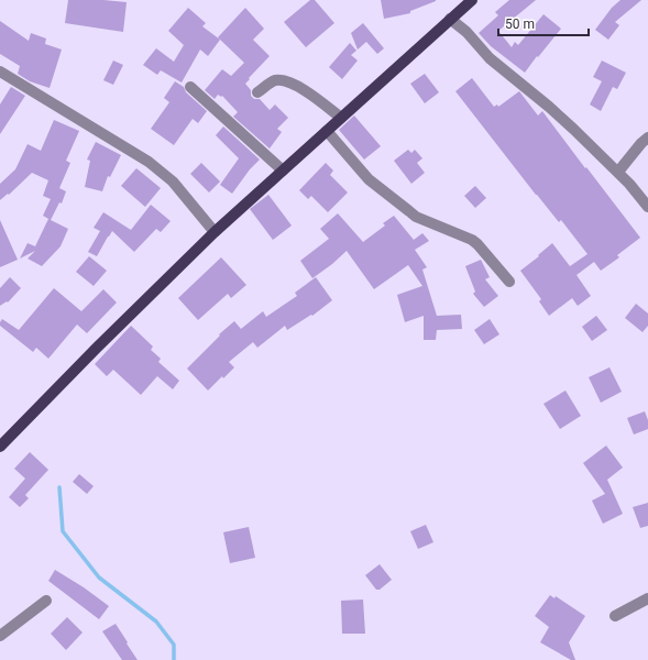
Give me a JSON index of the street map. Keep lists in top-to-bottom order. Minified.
{"scale_bar":"50 m"}
